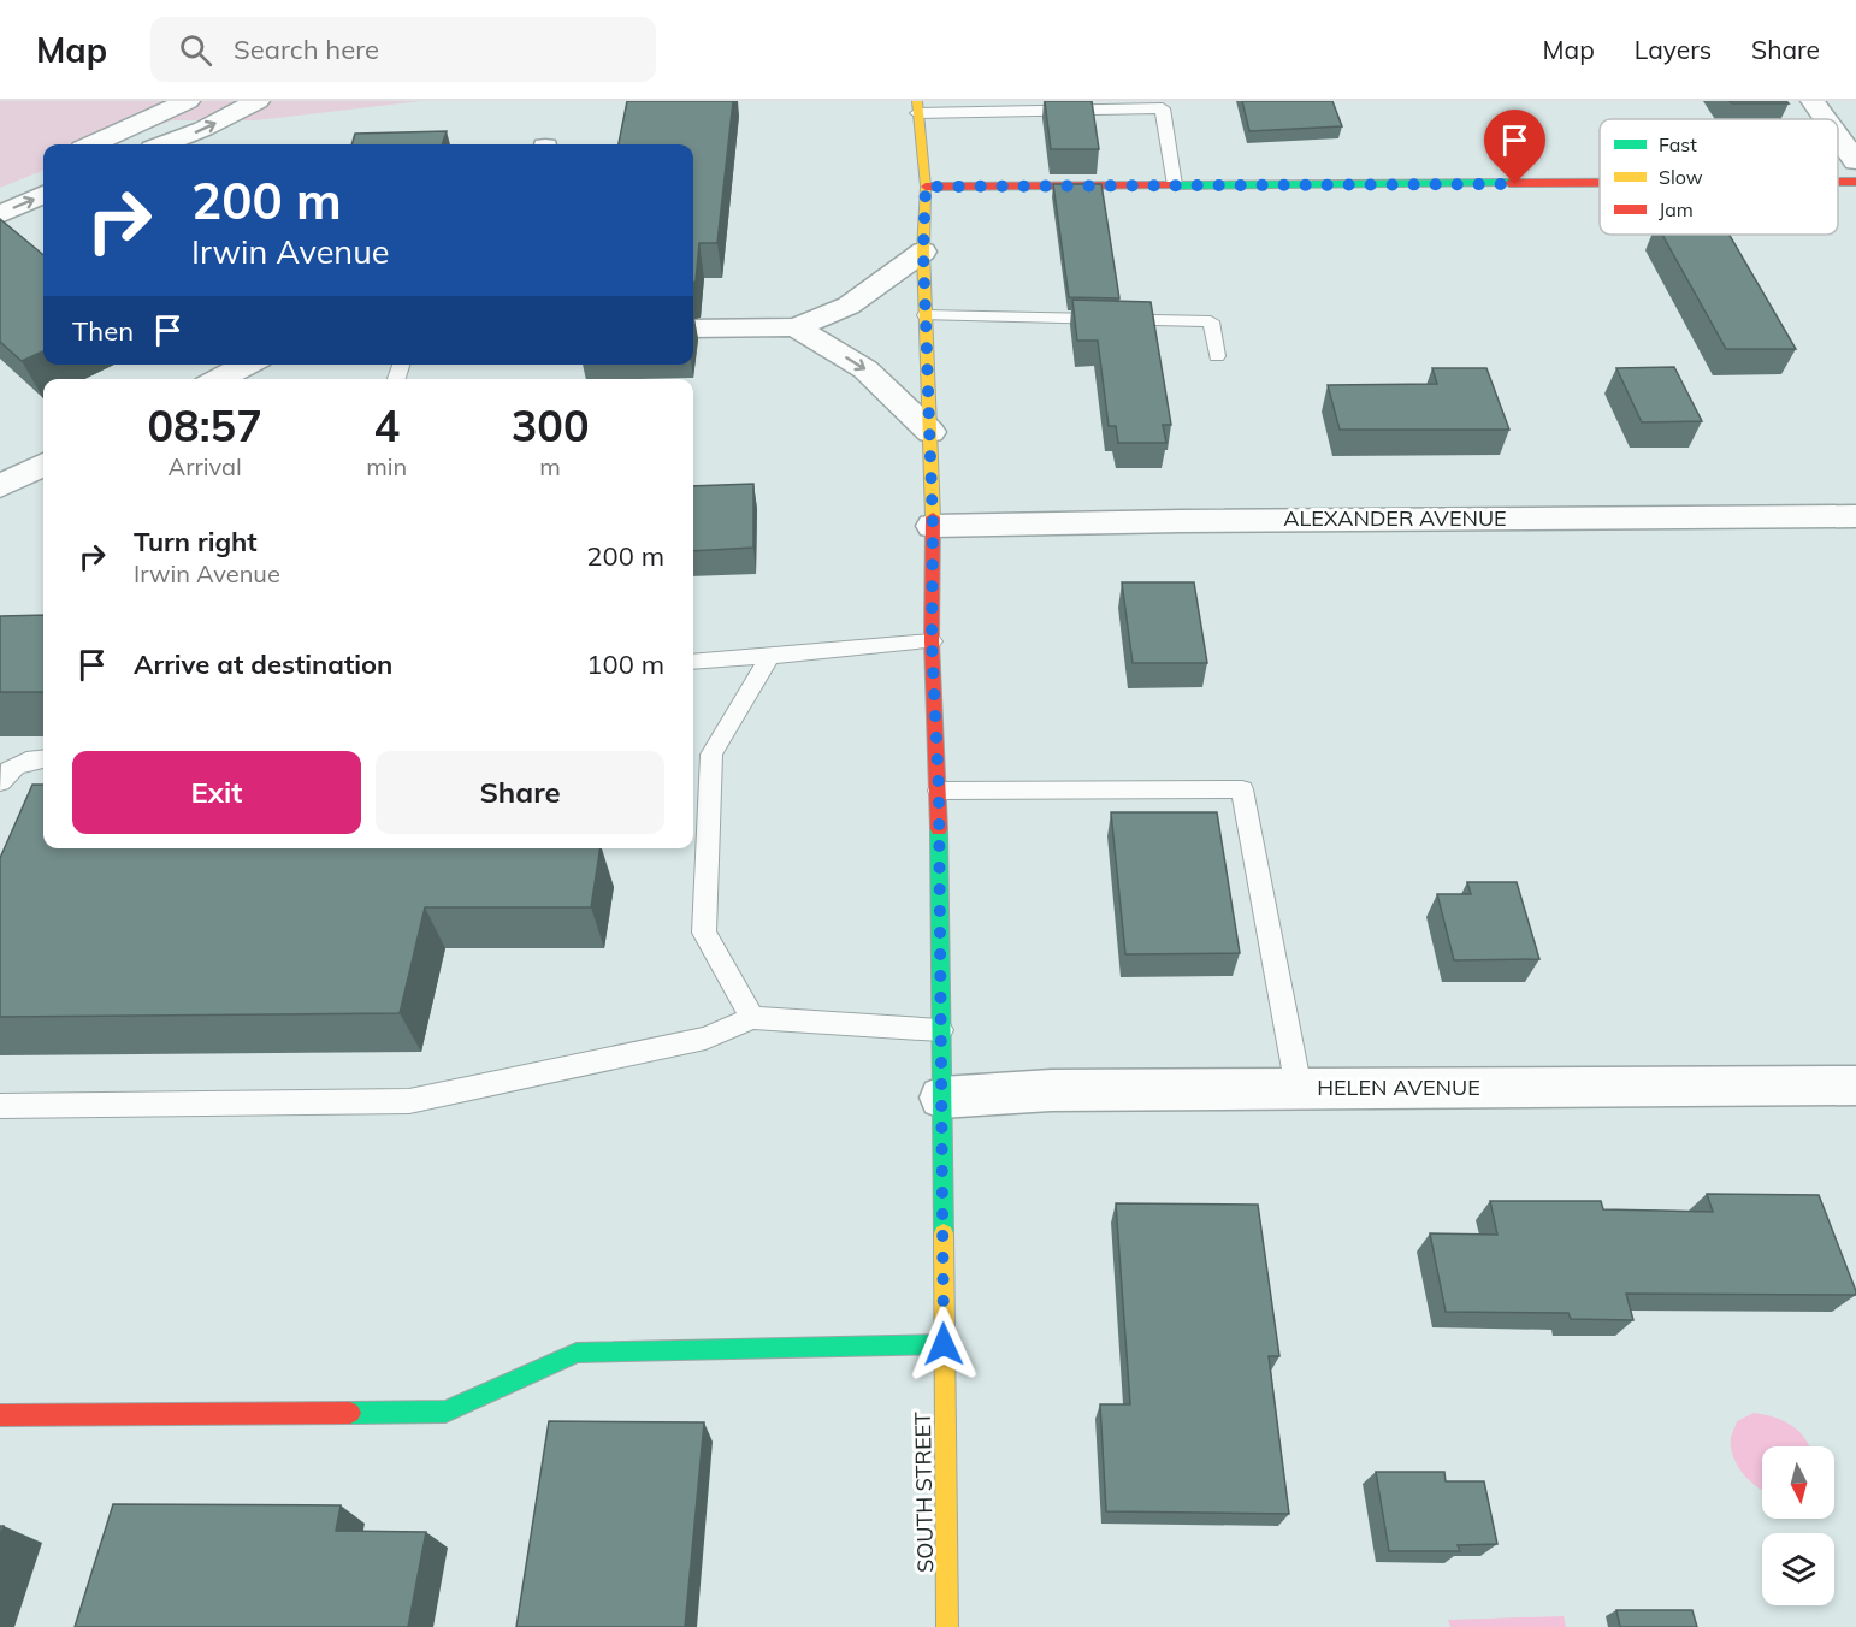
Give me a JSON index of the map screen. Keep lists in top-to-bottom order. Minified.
{"streets":{"main road":["SOUTH STREET"],"street":["ALEXANDER AVENUE","HELEN AVENUE"]},"crossings":[["ALEXANDER AVENUE","SOUTH STREET"],["HELEN AVENUE","SOUTH STREET"]],"legend":["Fast","Slow","Jam"],"north":"bottom","page":{"header":"Map","search":"Search here","nav":["Map","Layers","Share"],"turn":["200 m","Irwin Avenue"],"then":"Then","eta":["08:57","Arrival","4","min","300","m"],"list":[{"name":"Turn right","note":"Irwin Avenue","value":"200 m"},{"name":"Arrive at destination","value":"100 m"}],"buttons":["Exit","Share"]}}
